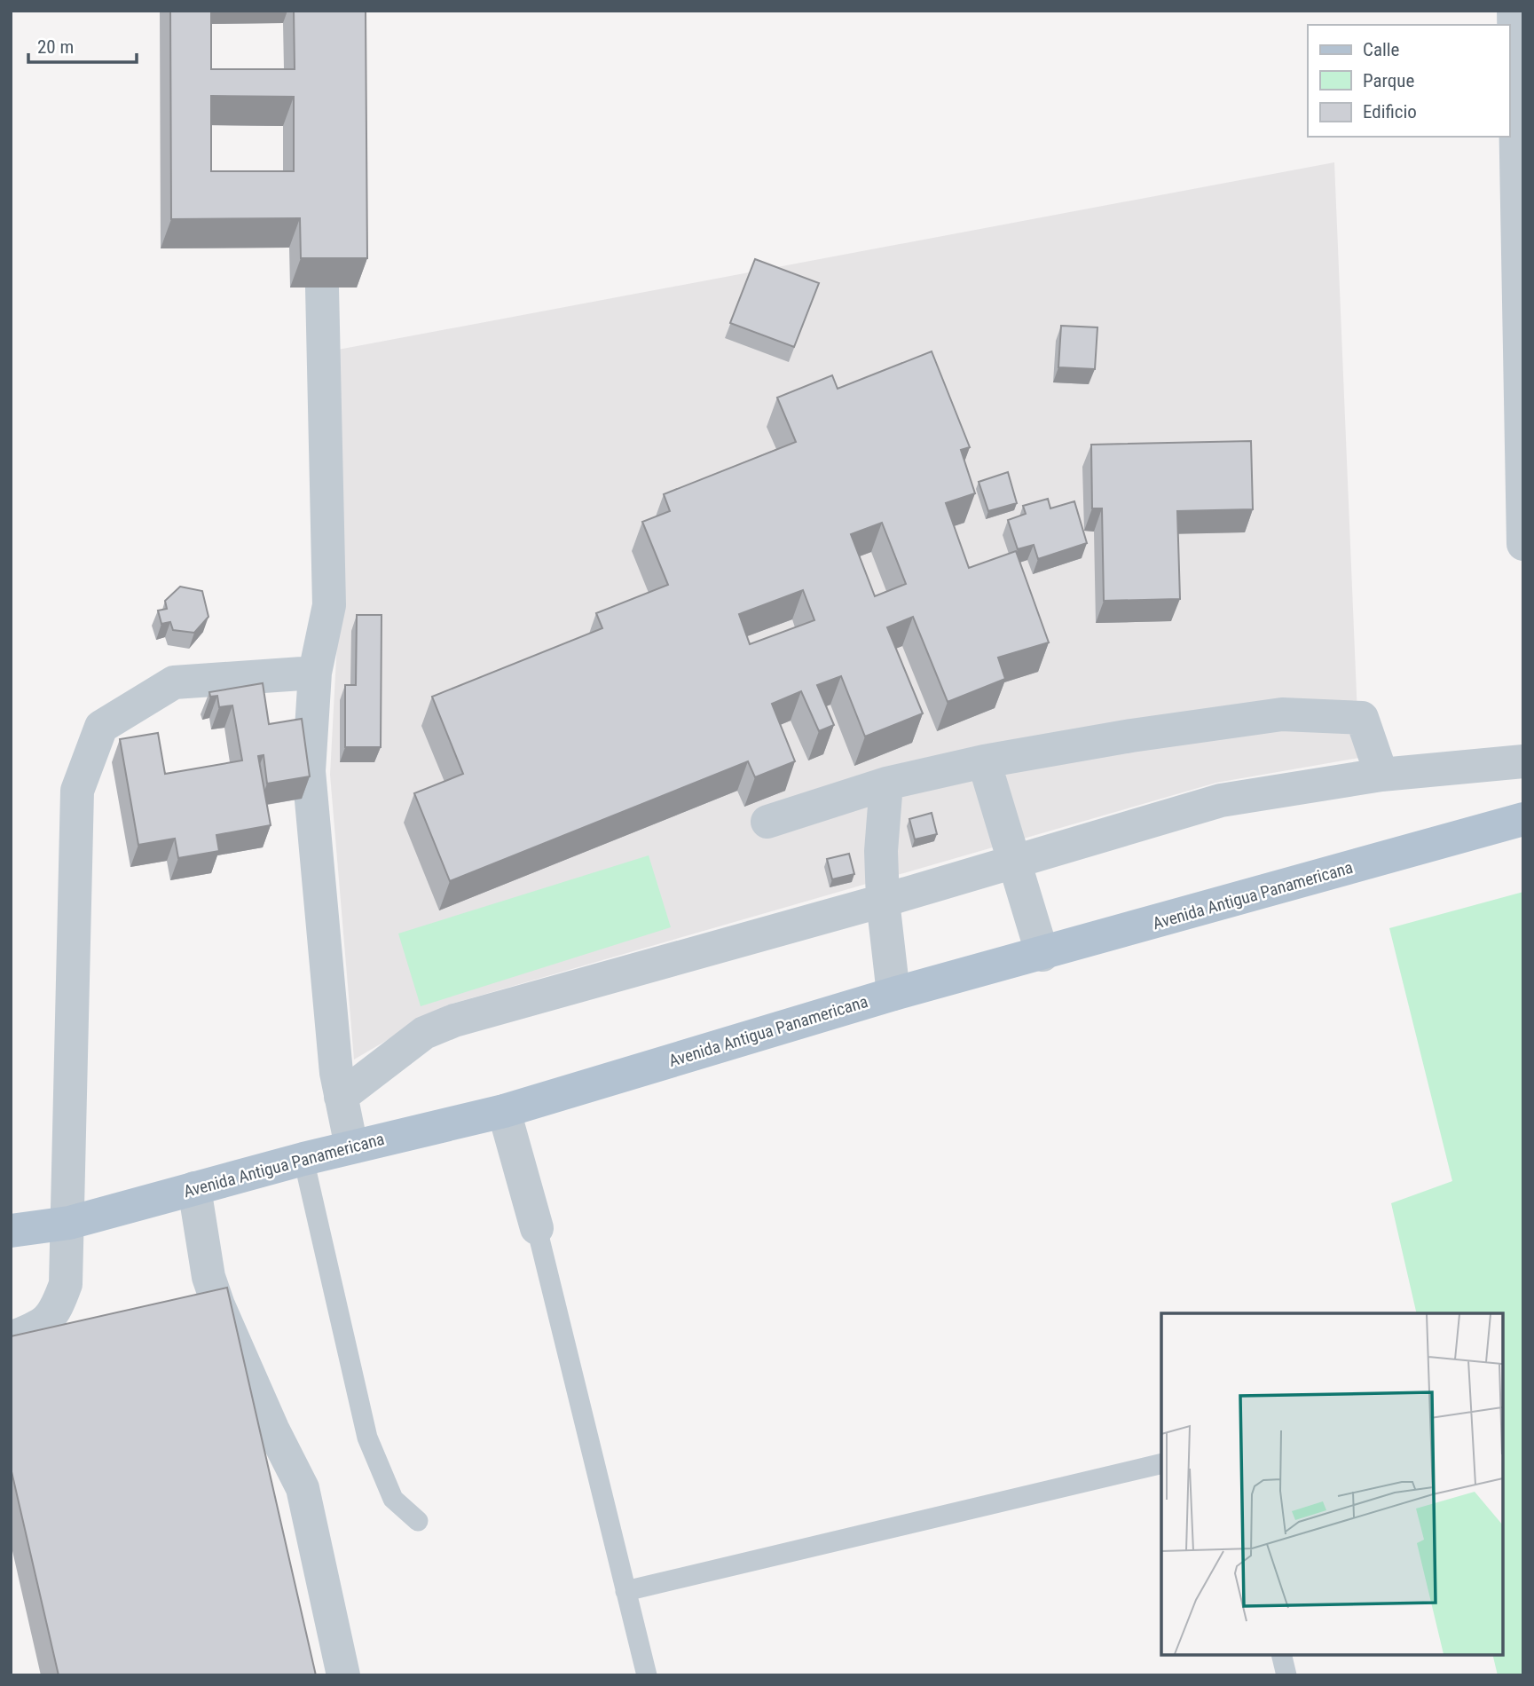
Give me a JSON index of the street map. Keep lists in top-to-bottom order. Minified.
{"streets":{"main road":["Avenida Antigua Panamericana"]},"legend":["Calle","Parque","Edificio"],"scale_bar":"20 m"}
